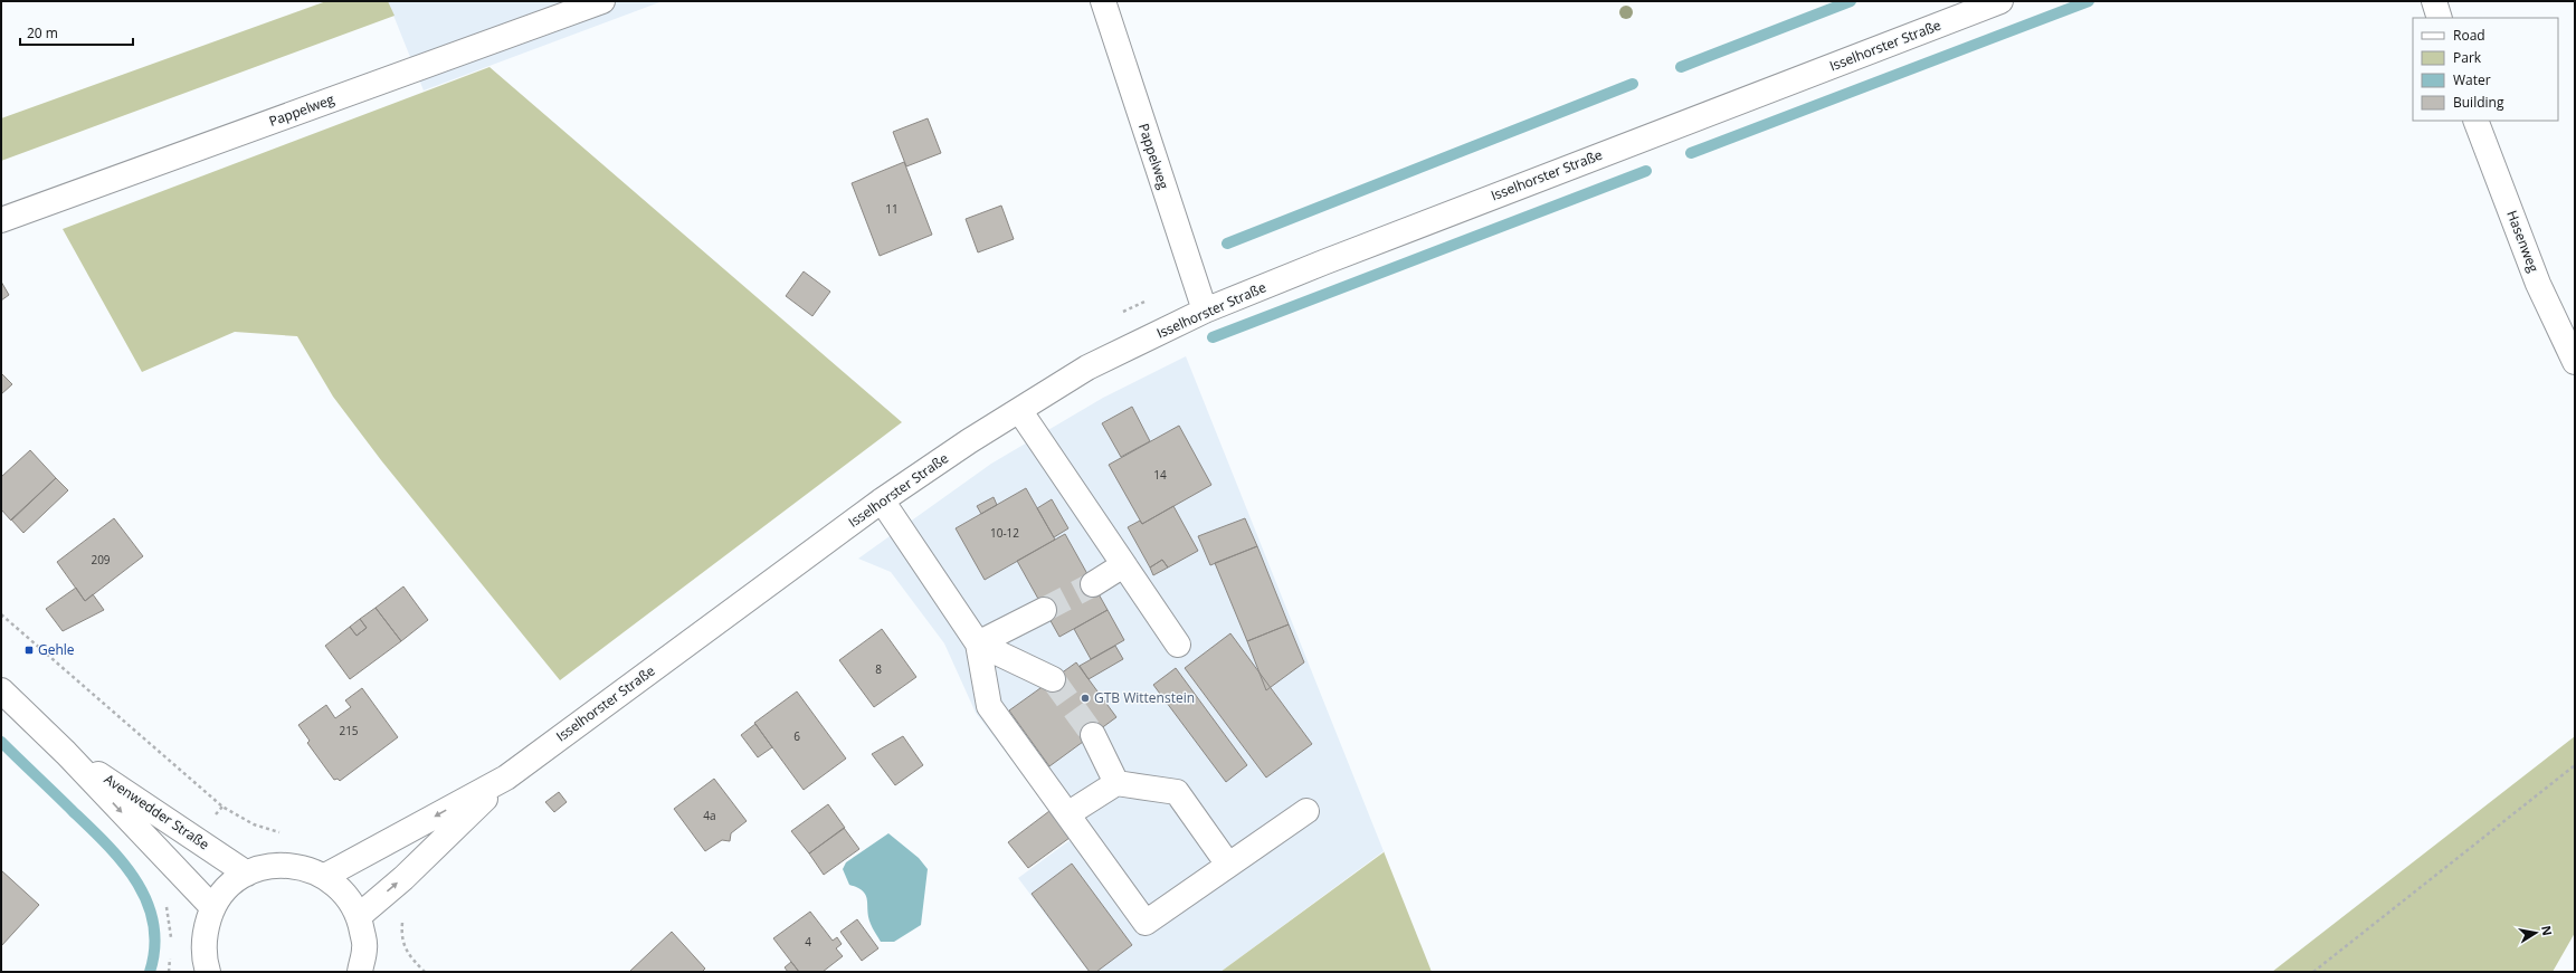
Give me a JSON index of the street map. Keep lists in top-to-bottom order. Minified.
{"streets":{"street":["Isselhorster Straße","Pappelweg","Hasenweg","Avenwedder Straße"]},"crossings":[["Isselhorster Straße","Pappelweg"]],"places":{"transit":["Gehle"],"other":["GTB Wittenstein"]},"house_numbers":["11","14","10-12","209","8","215","6","4a","4"],"legend":["Road","Park","Water","Building"],"scale_bar":"20 m","north":"right"}
